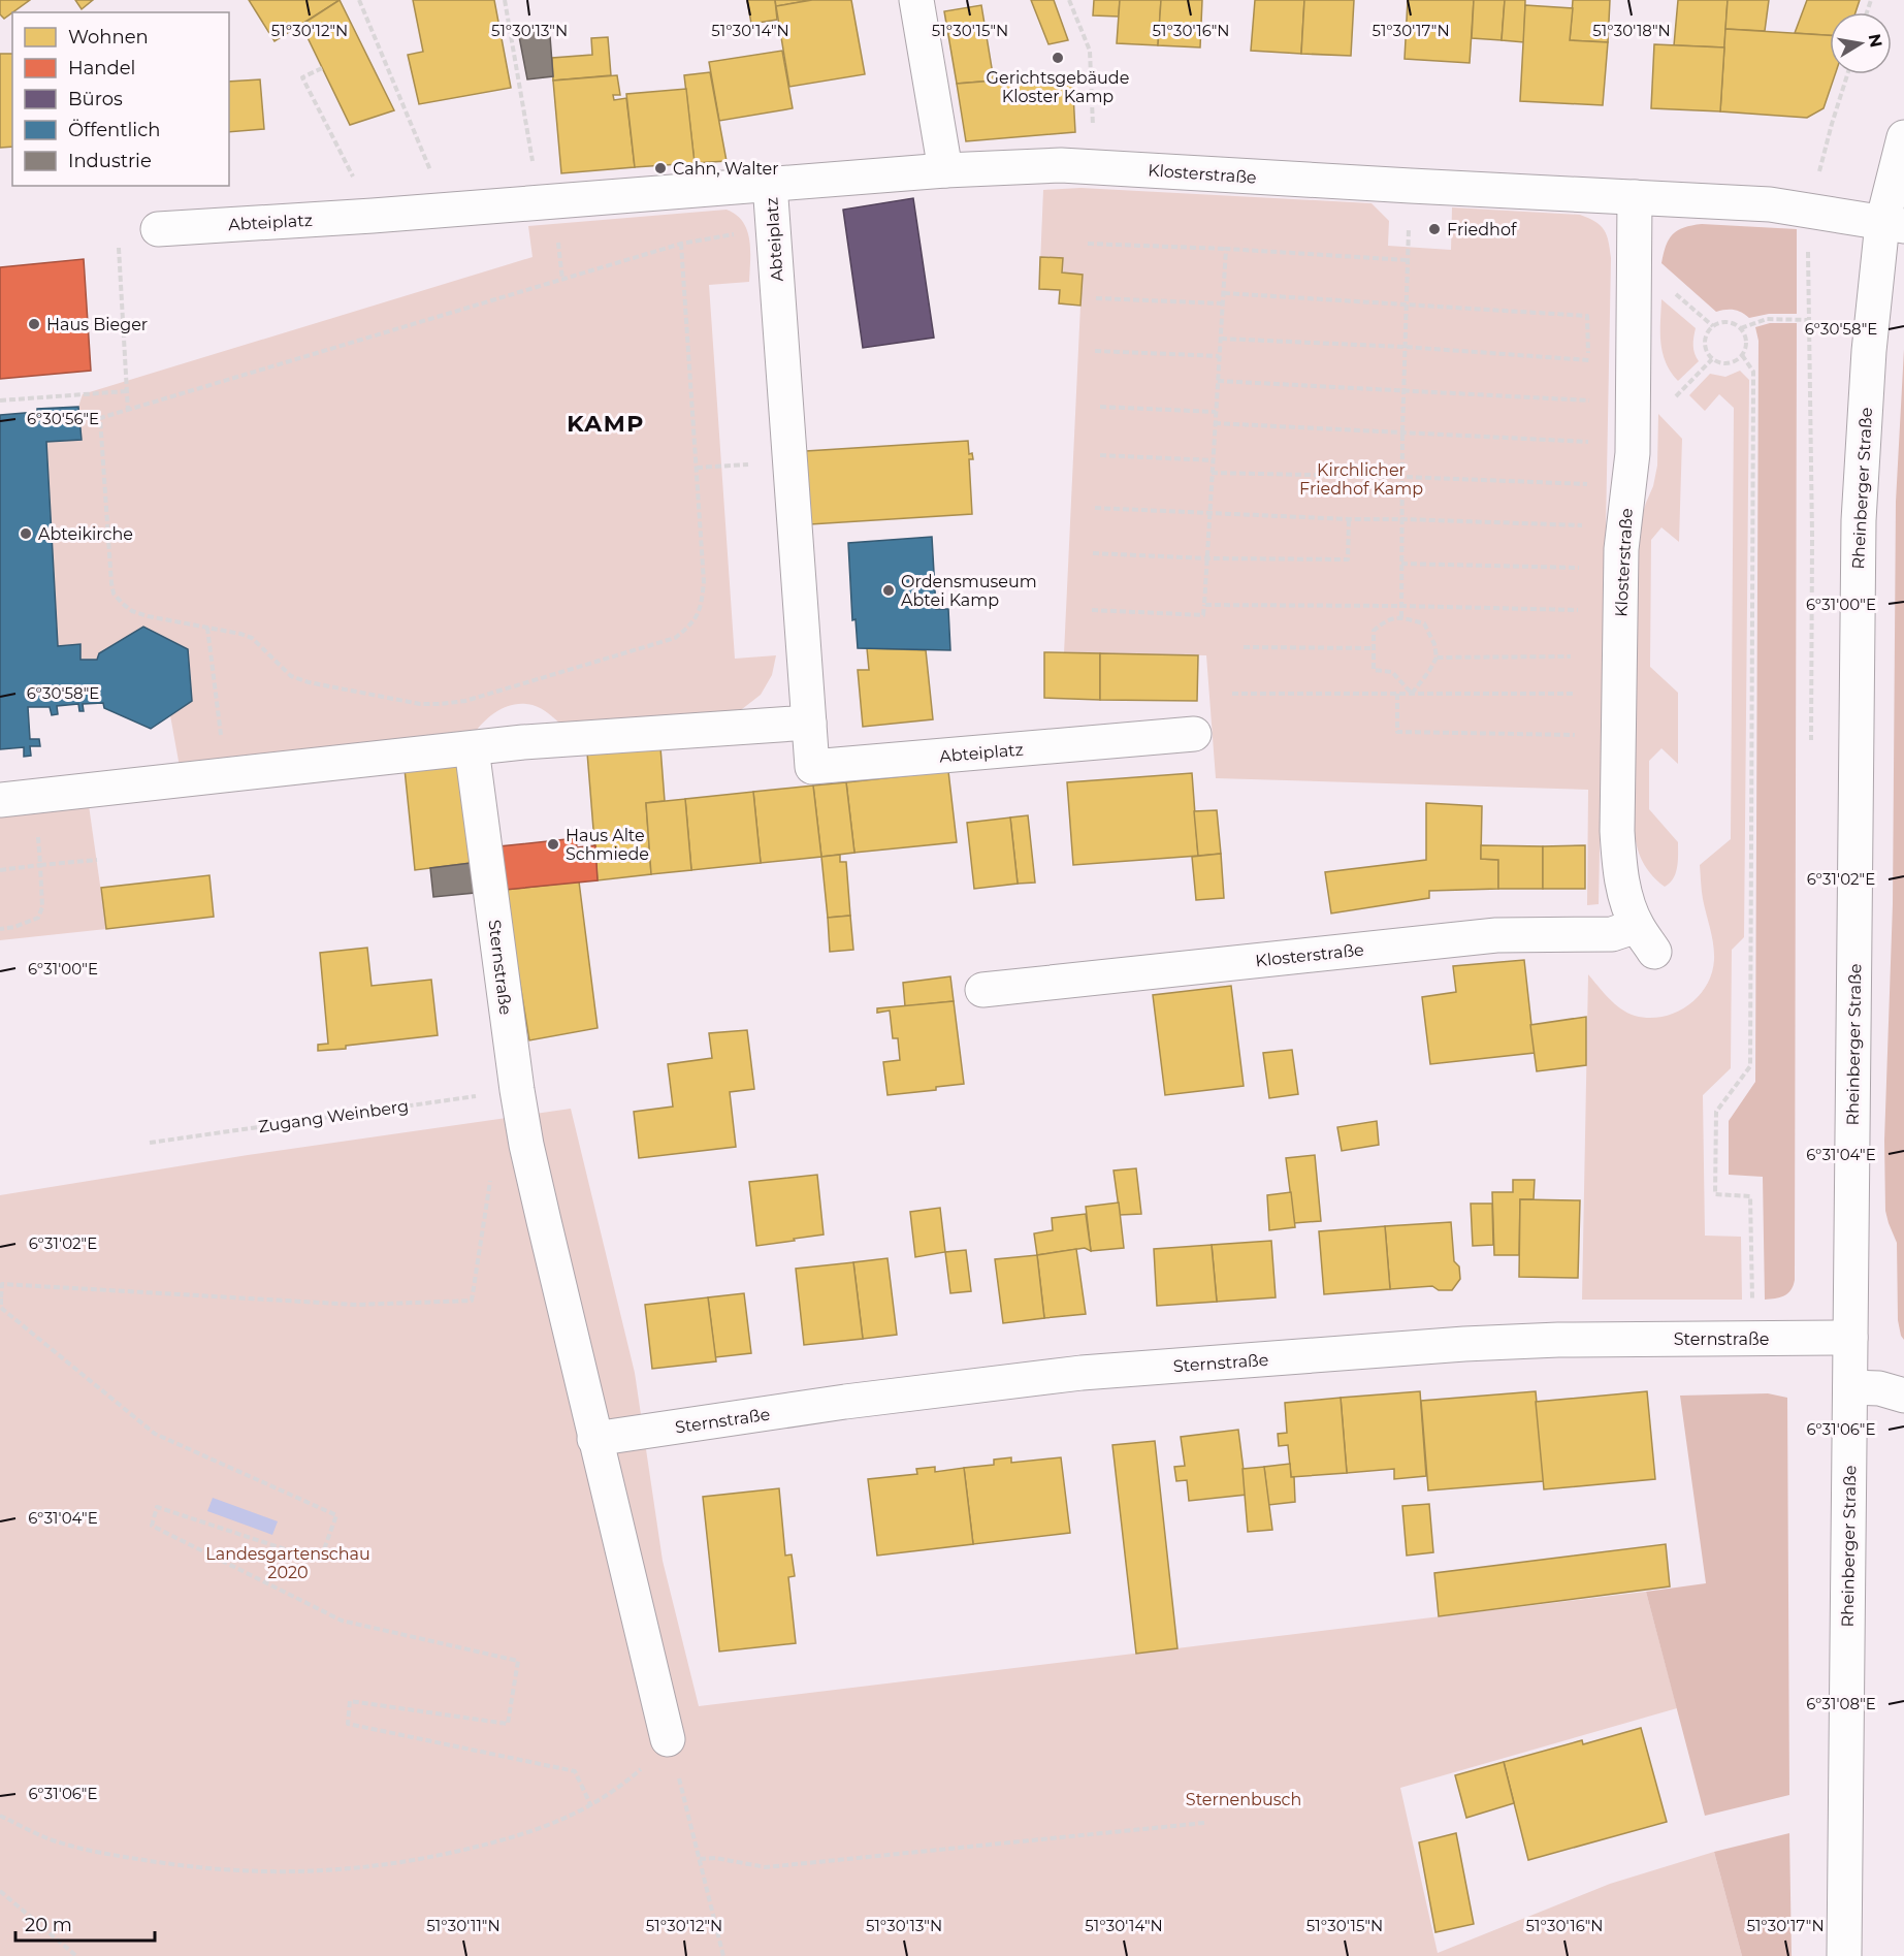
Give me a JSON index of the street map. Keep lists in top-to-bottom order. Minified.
{"streets":{"street":["Klosterstraße","Abteiplatz","Rheinberger Straße","Sternstraße"],"path":["Zugang Weinberg"]},"crossings":[["Klosterstraße","Abteiplatz"],["Klosterstraße","Rheinberger Straße"],["Rheinberger Straße","Sternstraße"],["Sternstraße","Zugang Weinberg"]],"districts":["KAMP"],"parks":["Kirchlicher Friedhof Kamp","Landesgartenschau 2020","Sternenbusch"],"places":["Gerichtsgebäude Kloster Kamp","Cahn, Walter","Friedhof","Haus Bieger","Abteikirche","Ordensmuseum Abtei Kamp","Haus Alte Schmiede"],"legend":["Wohnen","Handel","Büros","Öffentlich","Industrie"],"scale_bar":"20 m","north":"right","coordinates":["51°30'12\"N","51°30'13\"N","51°30'14\"N","51°30'15\"N","51°30'16\"N","51°30'17\"N","51°30'18\"N","6°30'58\"E","6°30'56\"E","6°31'00\"E","6°31'02\"E","6°31'04\"E","6°31'06\"E","6°31'08\"E","51°30'11\"N"]}
